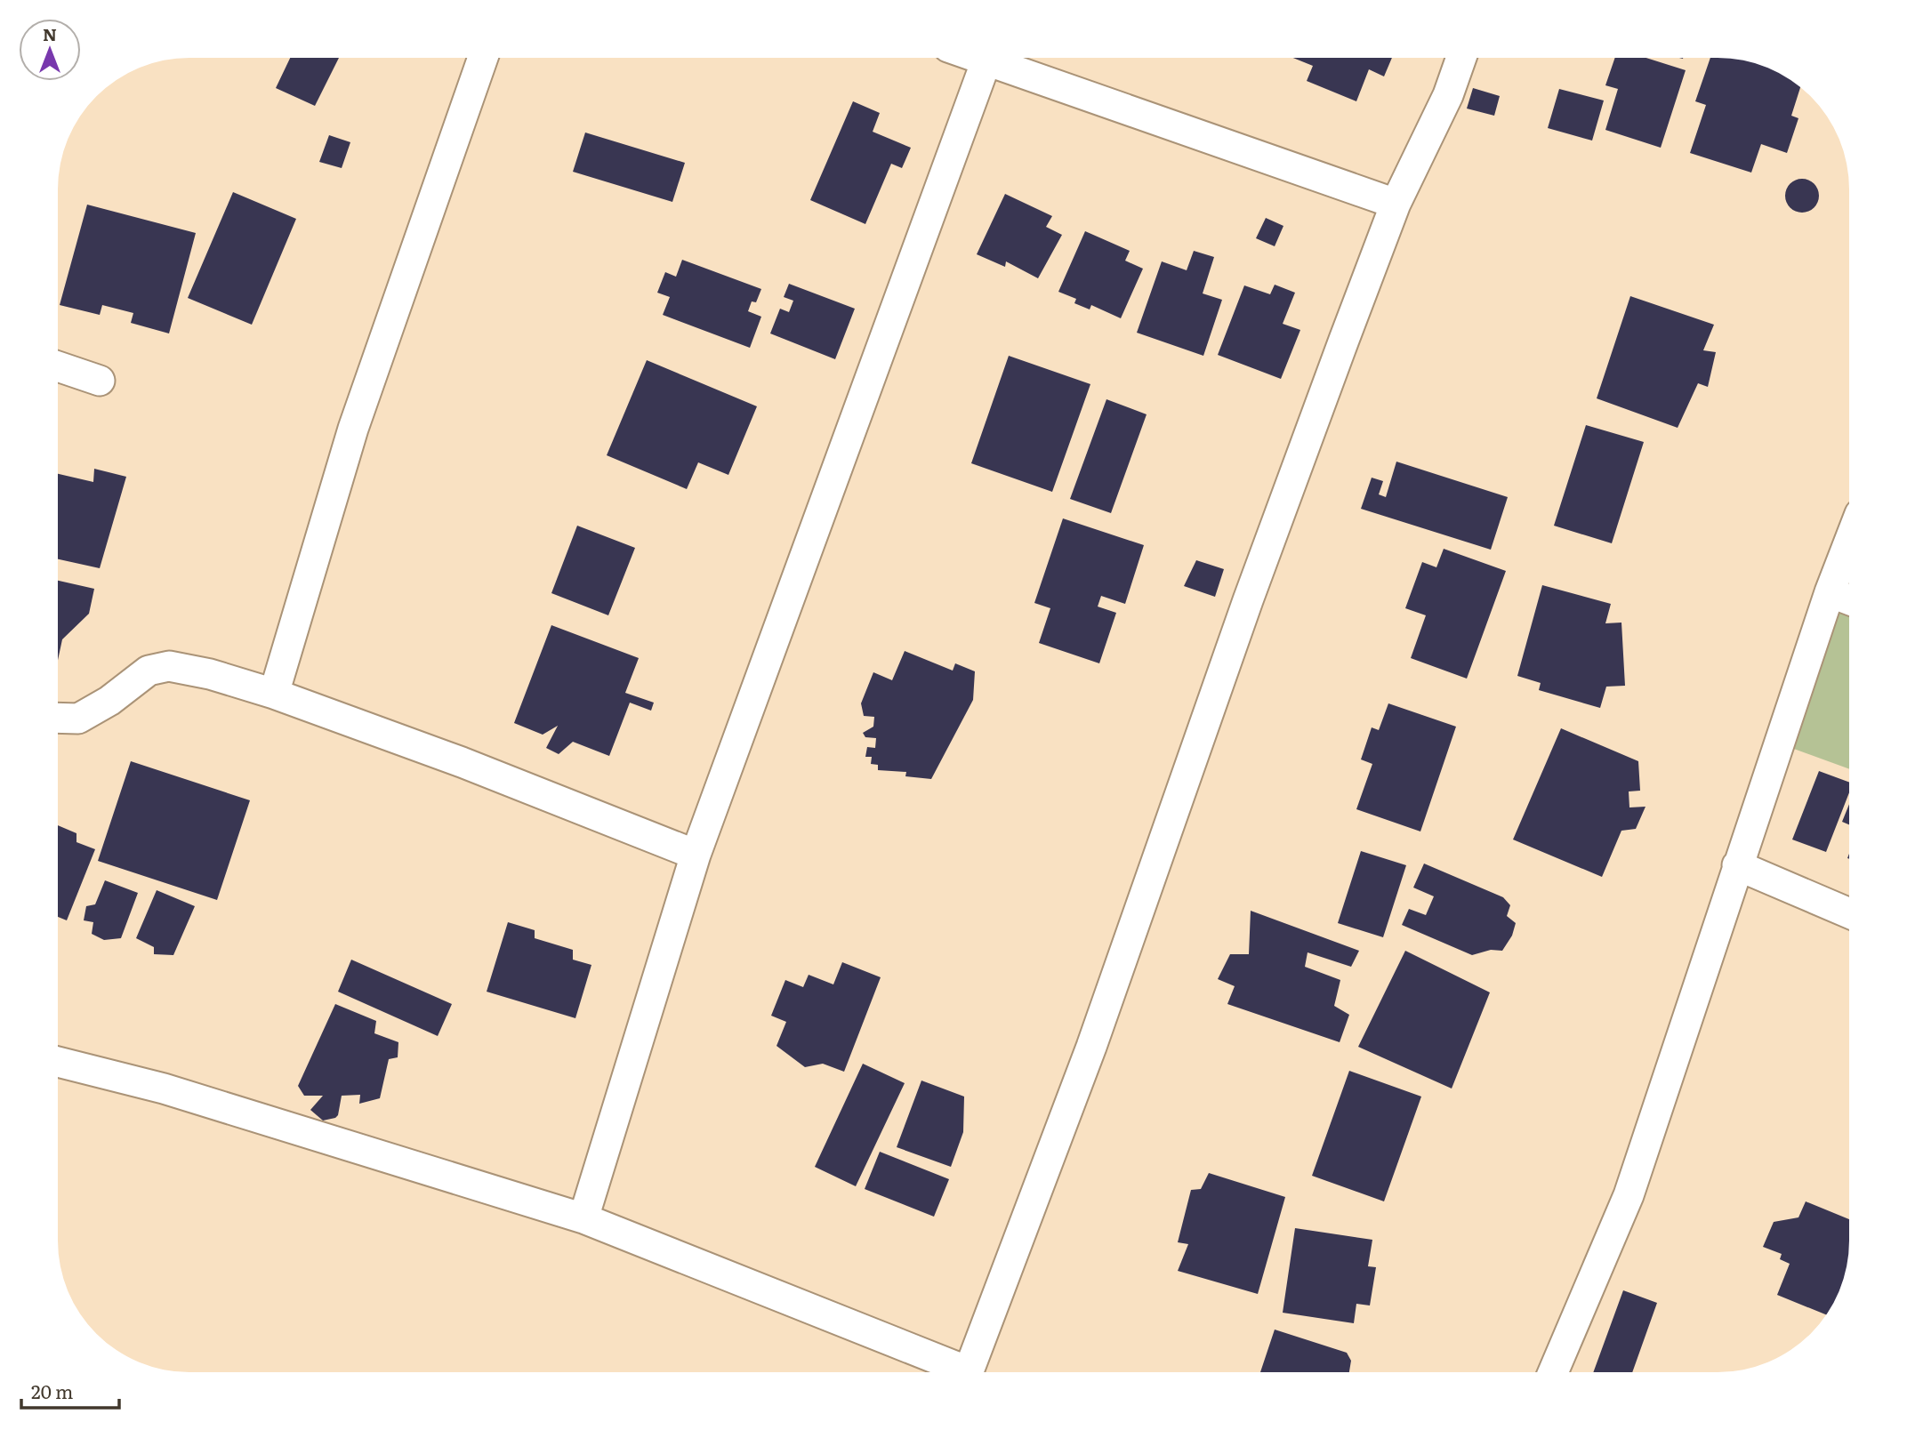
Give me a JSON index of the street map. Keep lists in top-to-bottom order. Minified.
{"scale_bar":"20 m","north":"top"}
